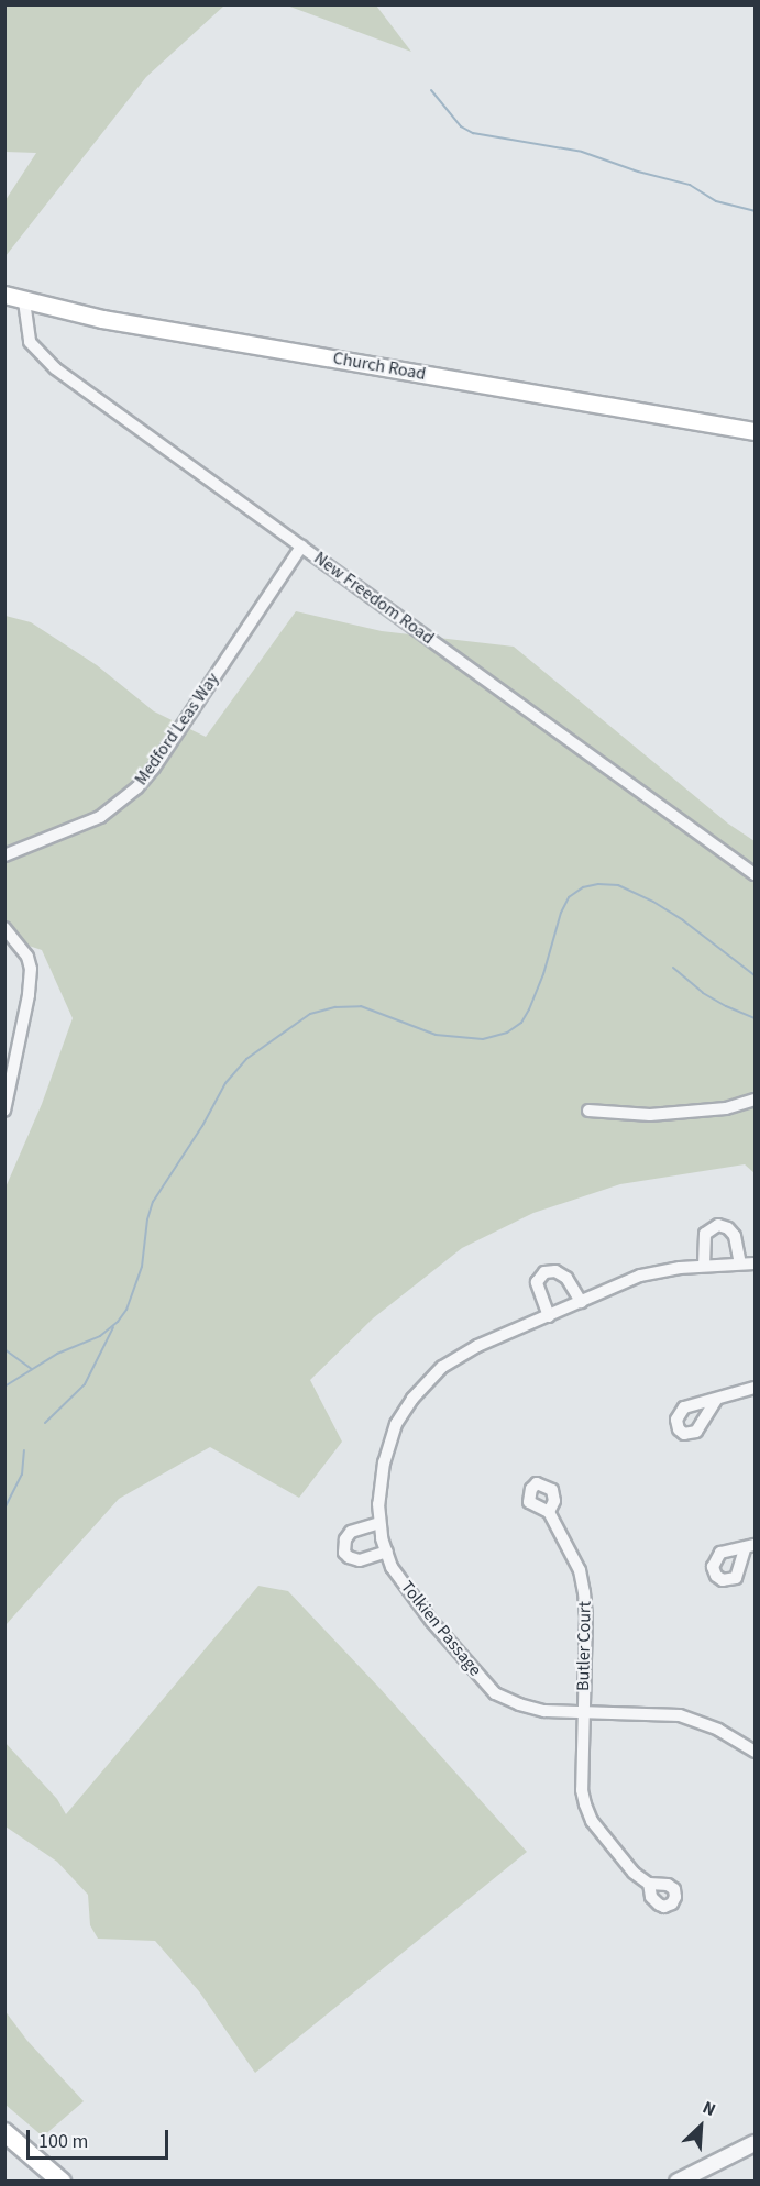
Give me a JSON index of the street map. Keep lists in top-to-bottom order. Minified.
{"streets":{"main road":["Church Road"],"street":["New Freedom Road","Medford Leas Way","Tolkien Passage","Butler Court"]},"crossings":[["Church Road","New Freedom Road"],["New Freedom Road","Medford Leas Way"],["Tolkien Passage","Butler Court"]],"scale_bar":"100 m","north":"top right"}
